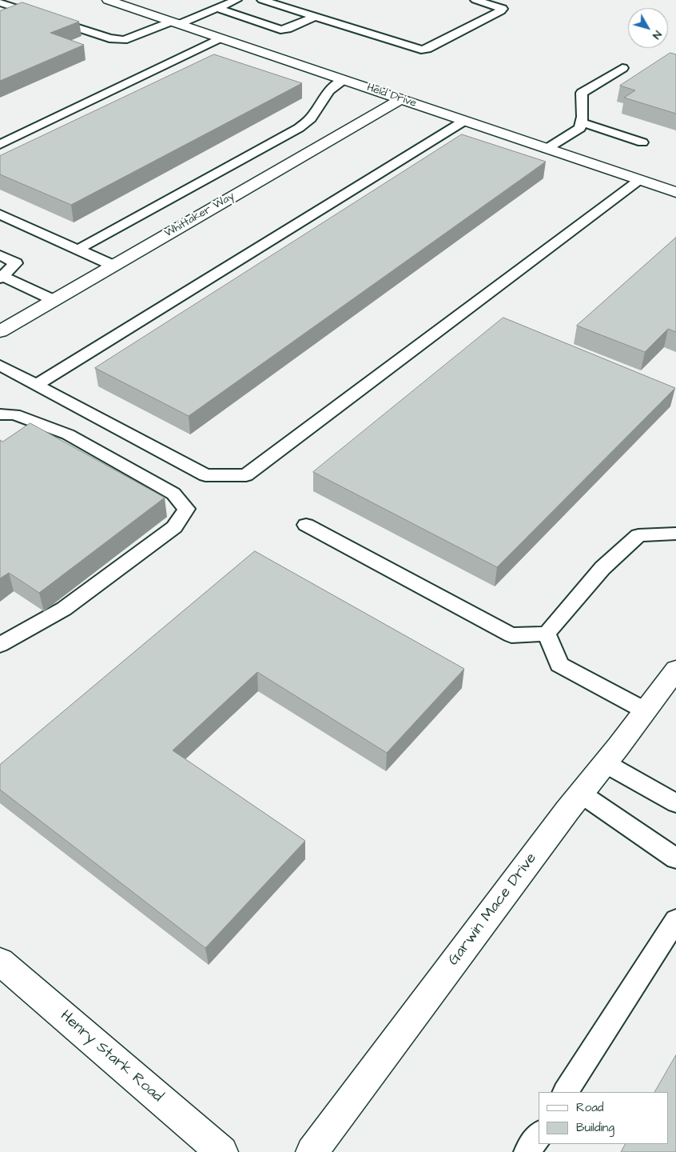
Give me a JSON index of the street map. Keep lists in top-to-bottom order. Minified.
{"streets":{"street":["Held Drive","Whittaker Way","Garwin Mace Drive","Henry Stark Road"]},"crossings":[["Held Drive","Whittaker Way"]],"legend":["Road","Building"],"north":"bottom right"}
